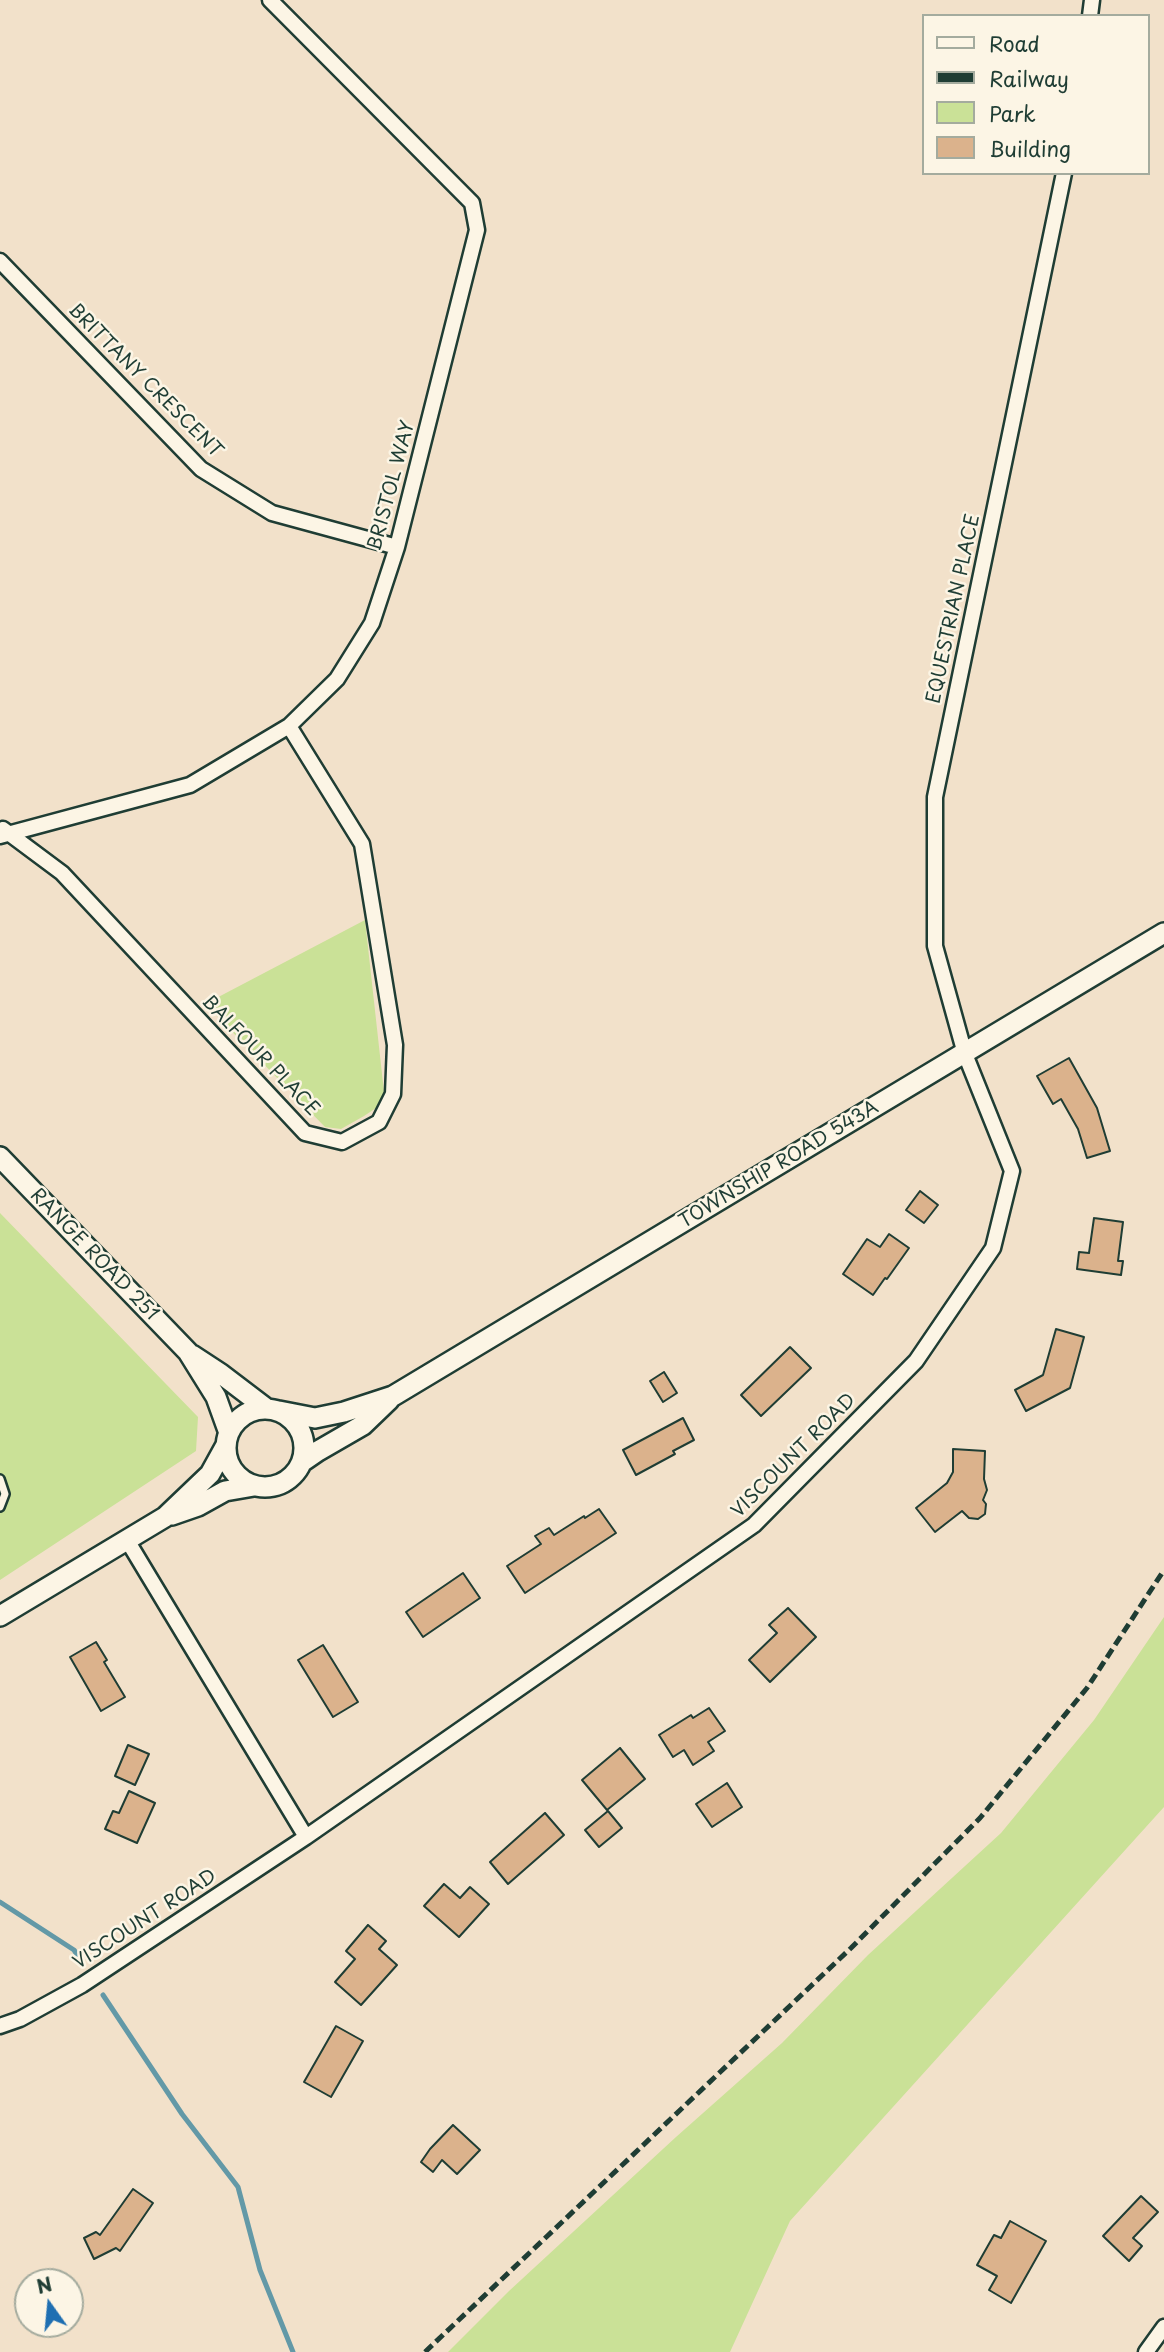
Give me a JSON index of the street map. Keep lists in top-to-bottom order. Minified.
{"streets":{"main road":["TOWNSHIP ROAD 543A","RANGE ROAD 251"],"street":["BRITTANY CRESCENT","BRISTOL WAY","EQUESTRIAN PLACE","BALFOUR PLACE","VISCOUNT ROAD"]},"crossings":[["BRITTANY CRESCENT","BRISTOL WAY"],["BRISTOL WAY","BALFOUR PLACE"],["EQUESTRIAN PLACE","TOWNSHIP ROAD 543A"],["EQUESTRIAN PLACE","VISCOUNT ROAD"],["TOWNSHIP ROAD 543A","RANGE ROAD 251"],["TOWNSHIP ROAD 543A","VISCOUNT ROAD"]],"legend":["Road","Railway","Park","Building"],"north":"top"}
